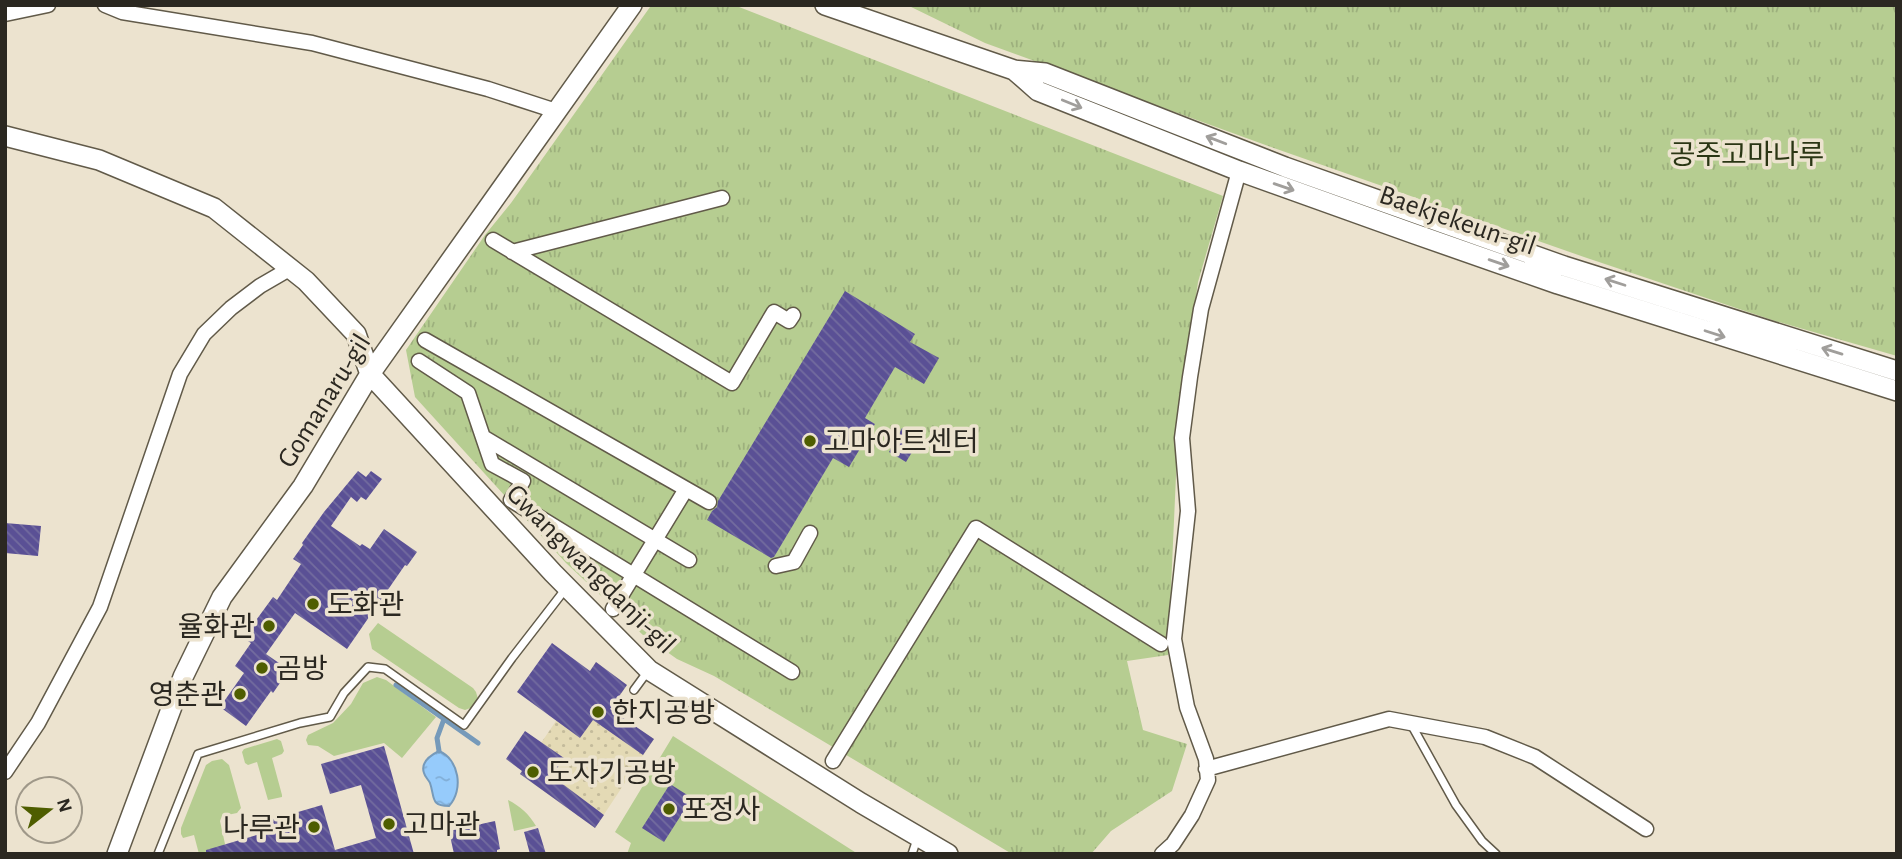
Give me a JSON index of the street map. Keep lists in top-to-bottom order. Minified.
{"streets":{"main road":["Baekjekeun-gil","Gomanaru-gil","Gwangwangdanji-gil"]},"crossings":[["Gomanaru-gil","Gwangwangdanji-gil"]],"parks":["공주고마나루"],"places":["고마아트센터","도화관","율화관","곰방","영춘관","한지공방","도자기공방","포정사","고마관","나루관"],"north":"right"}
